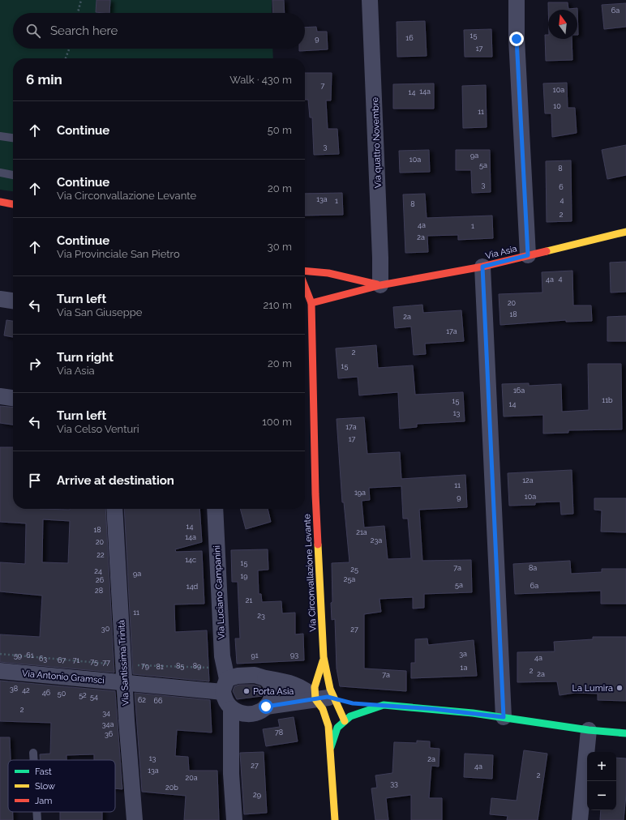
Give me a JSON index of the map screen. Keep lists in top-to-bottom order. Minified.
{"streets":{"main road":["Via Asia","Via Circonvallazione Levante"],"street":["Via quattro Novembre","Via Luciano Campanini","Via Santissima Trinità","Via Antonio Gramsci"]},"crossings":[["Via quattro Novembre","Via Asia"],["Via Asia","Via Circonvallazione Levante"],["Via Luciano Campanini","Via Antonio Gramsci"],["Via Santissima Trinità","Via Antonio Gramsci"]],"places":["La Lumira","Porta Asia"],"house_numbers":["6a","15","16","9","17","7","10a","14a","14","10","11","3","9a","10a","5a","8","3","6","13a","4","1","8","2","4a","1","2a","4","4a","20","18","2a","17a","2","15","16a","11b","15","14","13","17a","17","12a","11","19a","10a","9","14","18","21a","14a","23a","20","22","14c","15","7a","8a","25","24","9a","19","25a","26","5a","6a","14d","28","21","11","23","30","27","3a","93","59","61","91","4a","63","67","71","75","77","79","85","89","81","1a","2","2a","7a","38","42","46","50","52","54","62","66","2","34","34a","78","36","13","2a","27","4a","13a","2","20a","33","20b","29"],"legend":["Fast","Slow","Jam"],"north":"top","page":{"search":"Search here","heading":["6 min","Walk · 430 m"],"list":[["Continue","50 m"],["Continue","Via Circonvallazione Levante","20 m"],["Continue","Via Provinciale San Pietro","30 m"],["Turn left","Via San Giuseppe","210 m"],["Turn right","Via Asia","20 m"],["Turn left","Via Celso Venturi","100 m"],"Arrive at destination"],"map_buttons":["+","−"]}}
